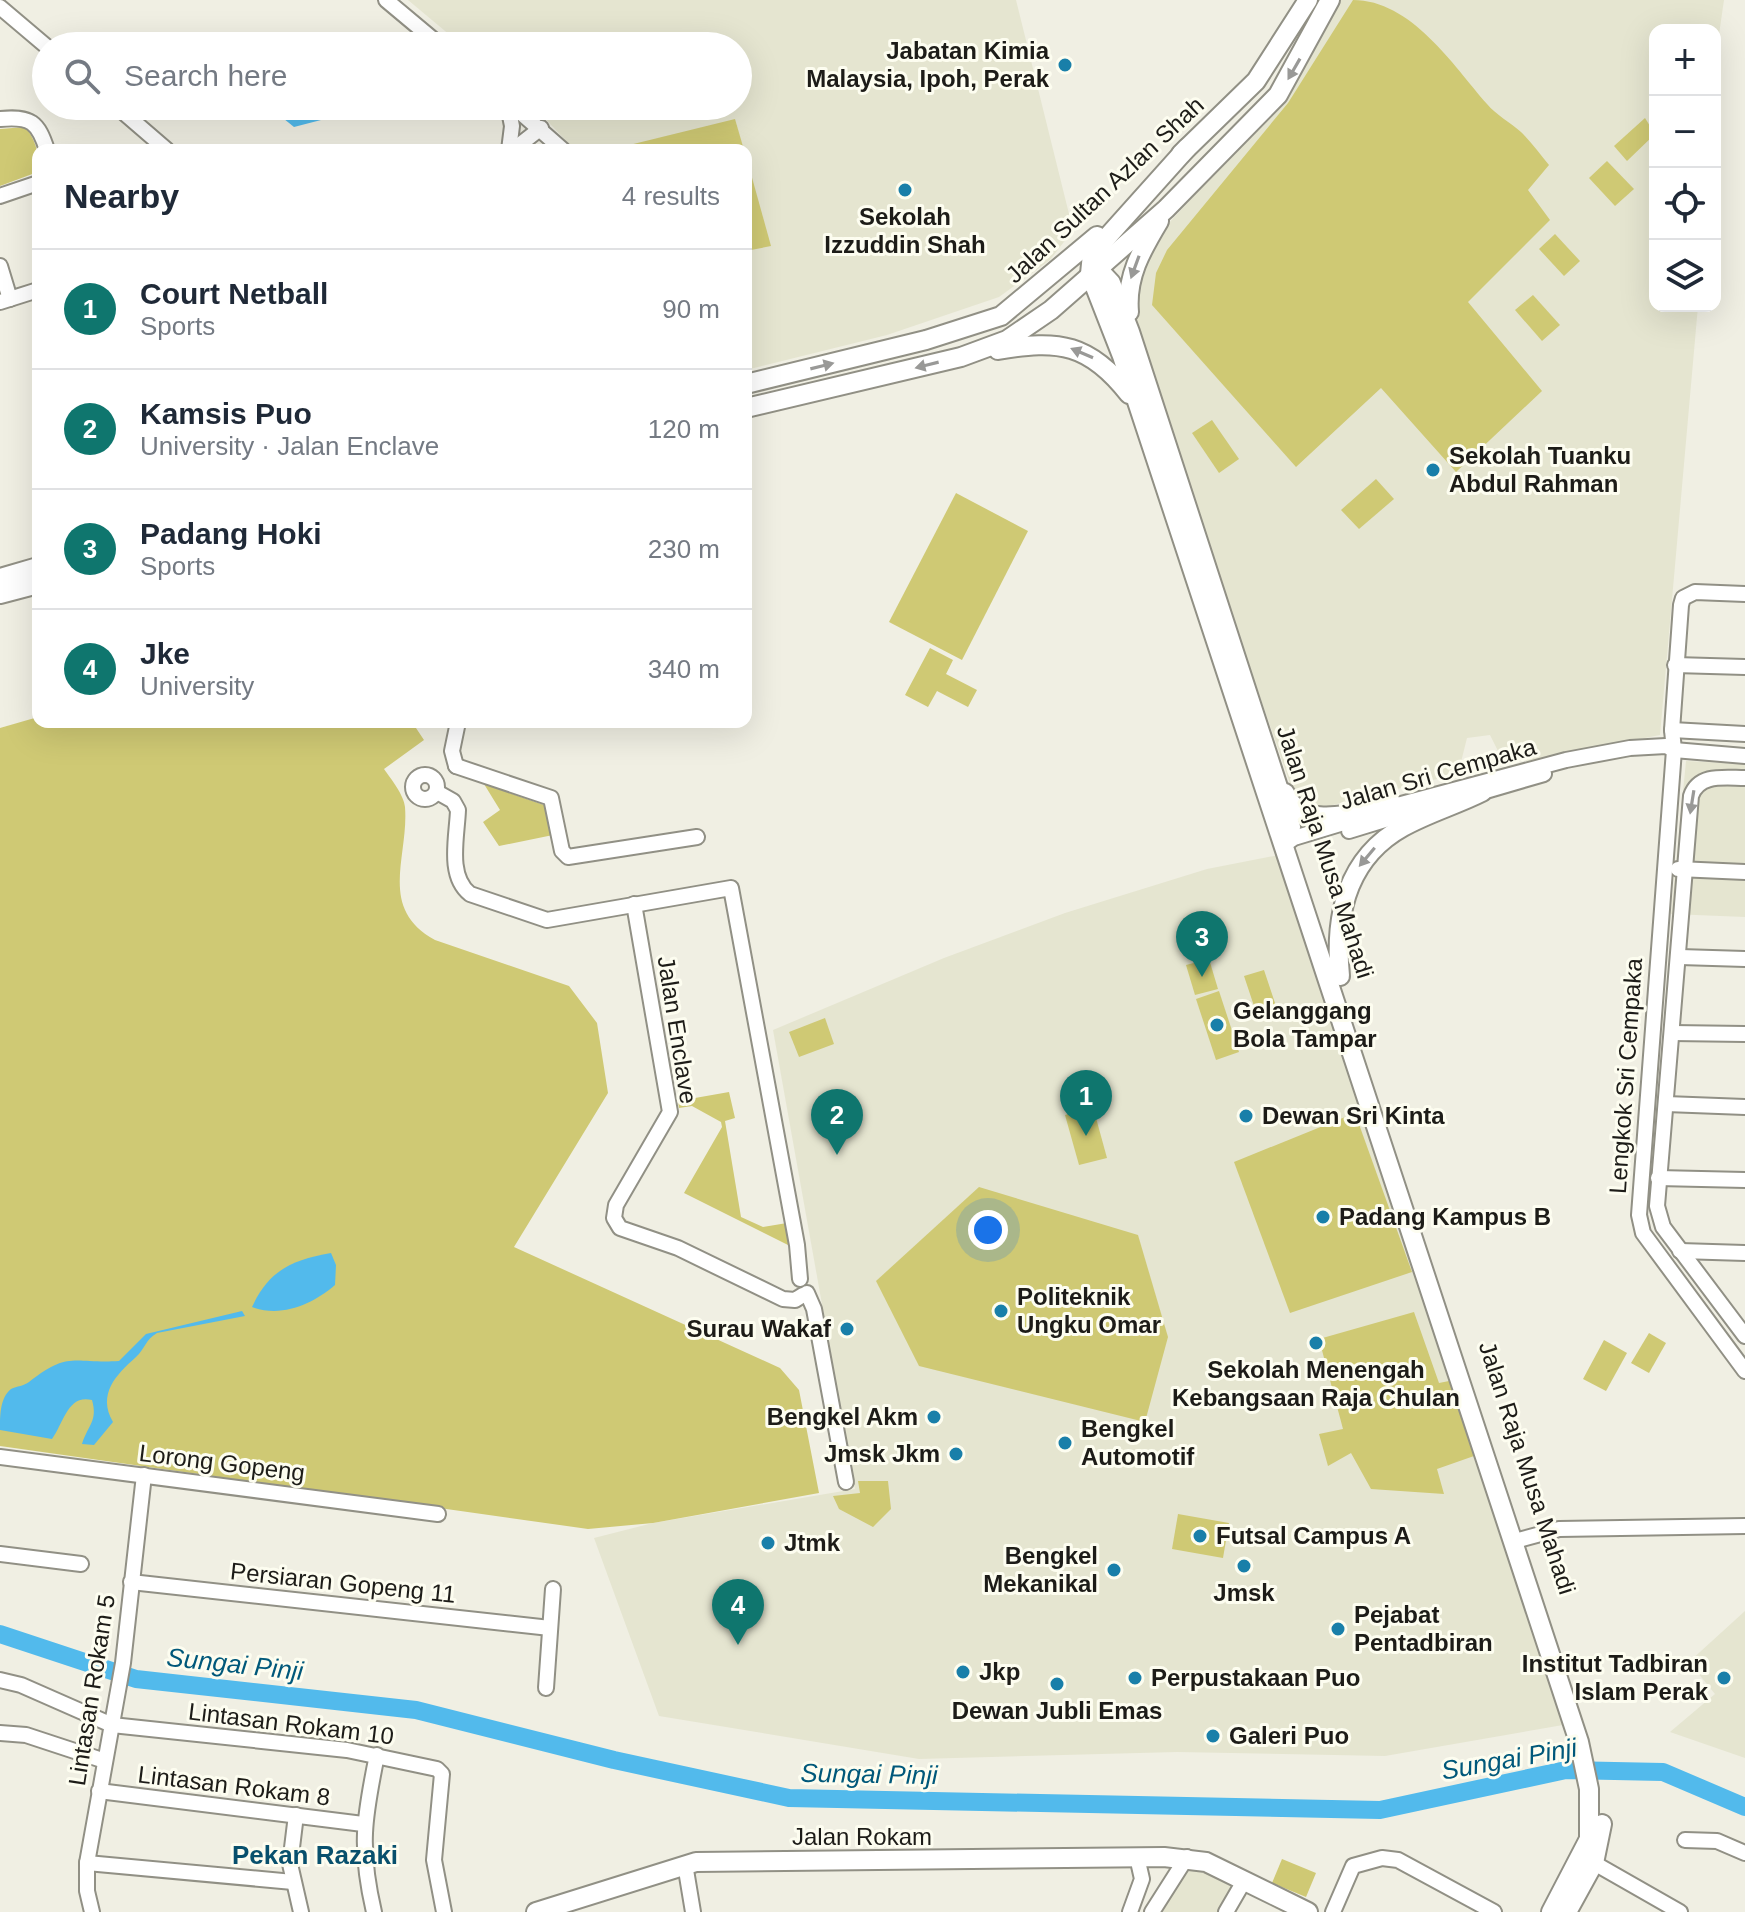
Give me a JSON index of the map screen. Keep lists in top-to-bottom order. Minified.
{"streets":{"main road":["Jalan Sultan Azlan Shah","Jalan Raja Musa Mahadi","Jalan Rokam"],"street":["Jalan Sri Cempaka","Jalan Enclave","Lengkok Sri Cempaka","Lorong Gopeng","Persiaran Gopeng 11","Lintasan Rokam 5","Lintasan Rokam 10","Lintasan Rokam 8"]},"crossings":[["Jalan Sultan Azlan Shah","Jalan Raja Musa Mahadi"],["Jalan Sri Cempaka","Jalan Raja Musa Mahadi"],["Jalan Sri Cempaka","Lengkok Sri Cempaka"],["Lorong Gopeng","Lintasan Rokam 5"],["Persiaran Gopeng 11","Lintasan Rokam 5"],["Lintasan Rokam 5","Lintasan Rokam 10"],["Lintasan Rokam 5","Lintasan Rokam 8"]],"districts":["Pekan Razaki"],"water":["Sungai Pinji"],"places":["Jabatan Kimia Malaysia, Ipoh, Perak","Sekolah Izzuddin Shah","Sekolah Tuanku Abdul Rahman","Gelanggang Bola Tampar","Dewan Sri Kinta","Padang Kampus B","Politeknik Ungku Omar","Surau Wakaf","Sekolah Menengah Kebangsaan Raja Chulan","Bengkel Akm","Bengkel Automotif","Jmsk Jkm","Futsal Campus A","Jtmk","Jmsk","Bengkel Mekanikal","Pejabat Pentadbiran","Jkp","Perpustakaan Puo","Institut Tadbiran Islam Perak","Dewan Jubli Emas","Galeri Puo"],"page":{"map_buttons":["+","−"],"search":"Search here","heading":["Nearby","4 results"],"list":[{"mark":"1","name":"Court Netball","note":"Sports","value":"90 m"},{"mark":"2","name":"Kamsis Puo","note":"University · Jalan Enclave","value":"120 m"},{"mark":"3","name":"Padang Hoki","note":"Sports","value":"230 m"},{"mark":"4","name":"Jke","note":"University","value":"340 m"}],"pins":["3","1","2","4"]}}
